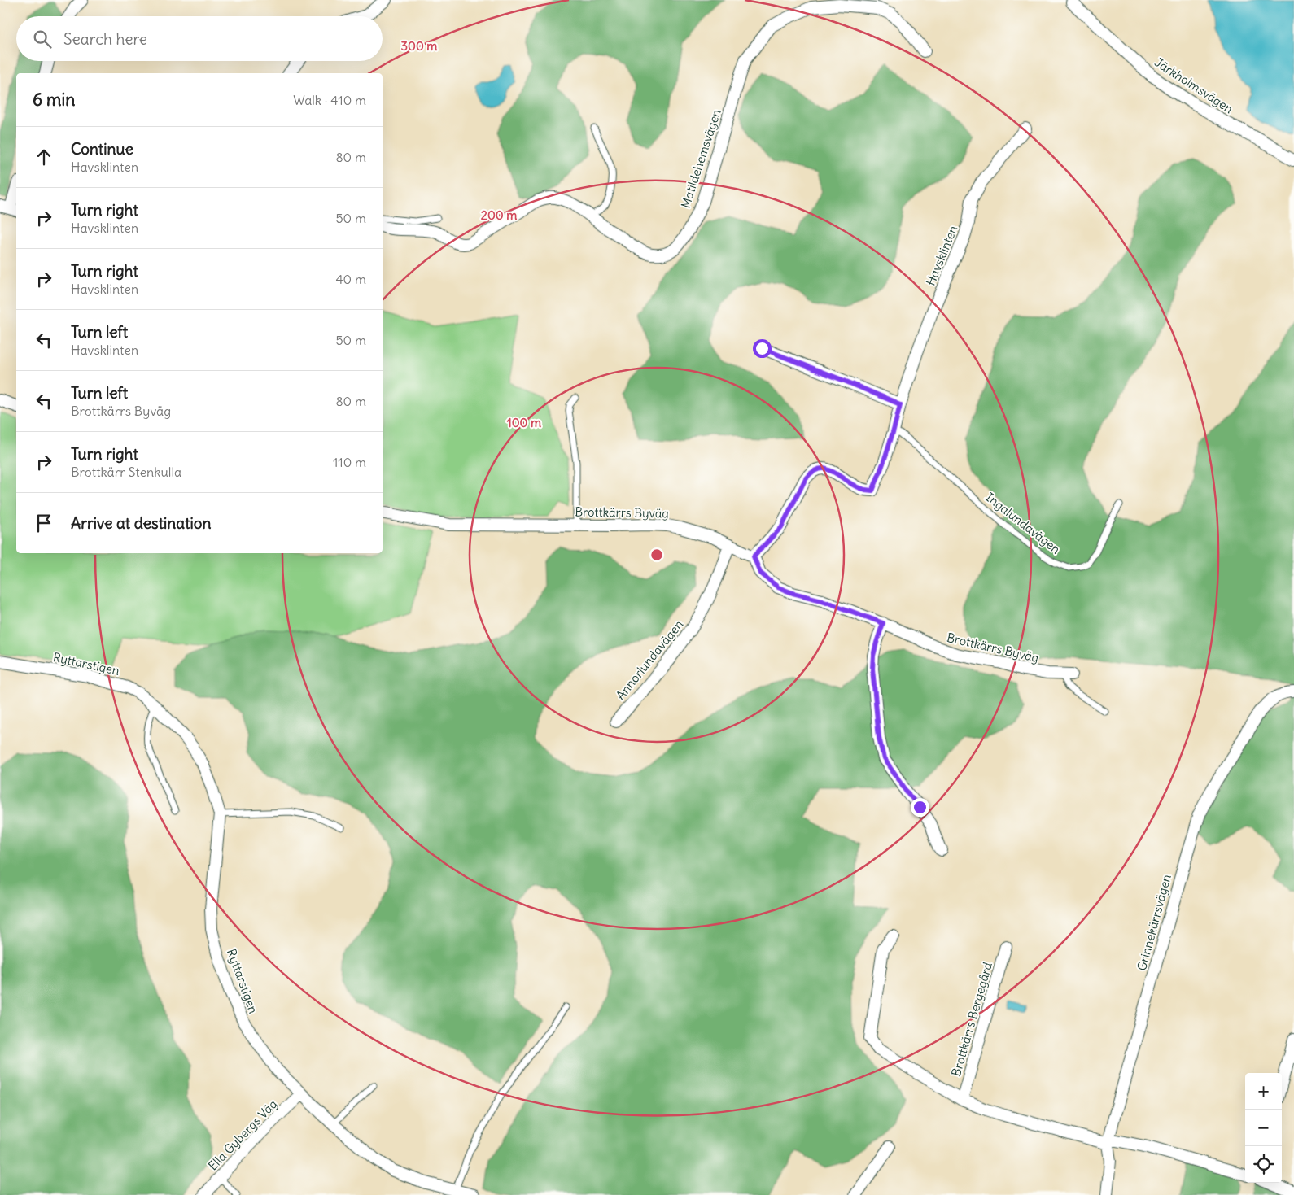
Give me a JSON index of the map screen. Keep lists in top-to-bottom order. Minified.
{"streets":{"street":["Järkholmsvägen","Matildehemsvägen","Havsklinten","Brottkärrs Byväg","Annorlundavägen","Ryttarstigen","Grinnekärrsvägen","Brottkärrs Bergegård","Ella Gybergs Väg"],"lane":["Ingalundavägen"]},"crossings":[["Havsklinten","Brottkärrs Byväg"],["Havsklinten","Ingalundavägen"],["Brottkärrs Byväg","Annorlundavägen"],["Ryttarstigen","Ella Gybergs Väg"],["Grinnekärrsvägen","Brottkärrs Bergegård"]],"page":{"search":"Search here","heading":["6 min","Walk · 410 m"],"list":[["Continue","Havsklinten","80 m"],["Turn right","Havsklinten","50 m"],["Turn right","Havsklinten","40 m"],["Turn left","Havsklinten","50 m"],["Turn left","Brottkärrs Byväg","80 m"],["Turn right","Brottkärr Stenkulla","110 m"],"Arrive at destination"],"map_buttons":["+","−"]},"rings":["300 m","200 m","100 m"]}
